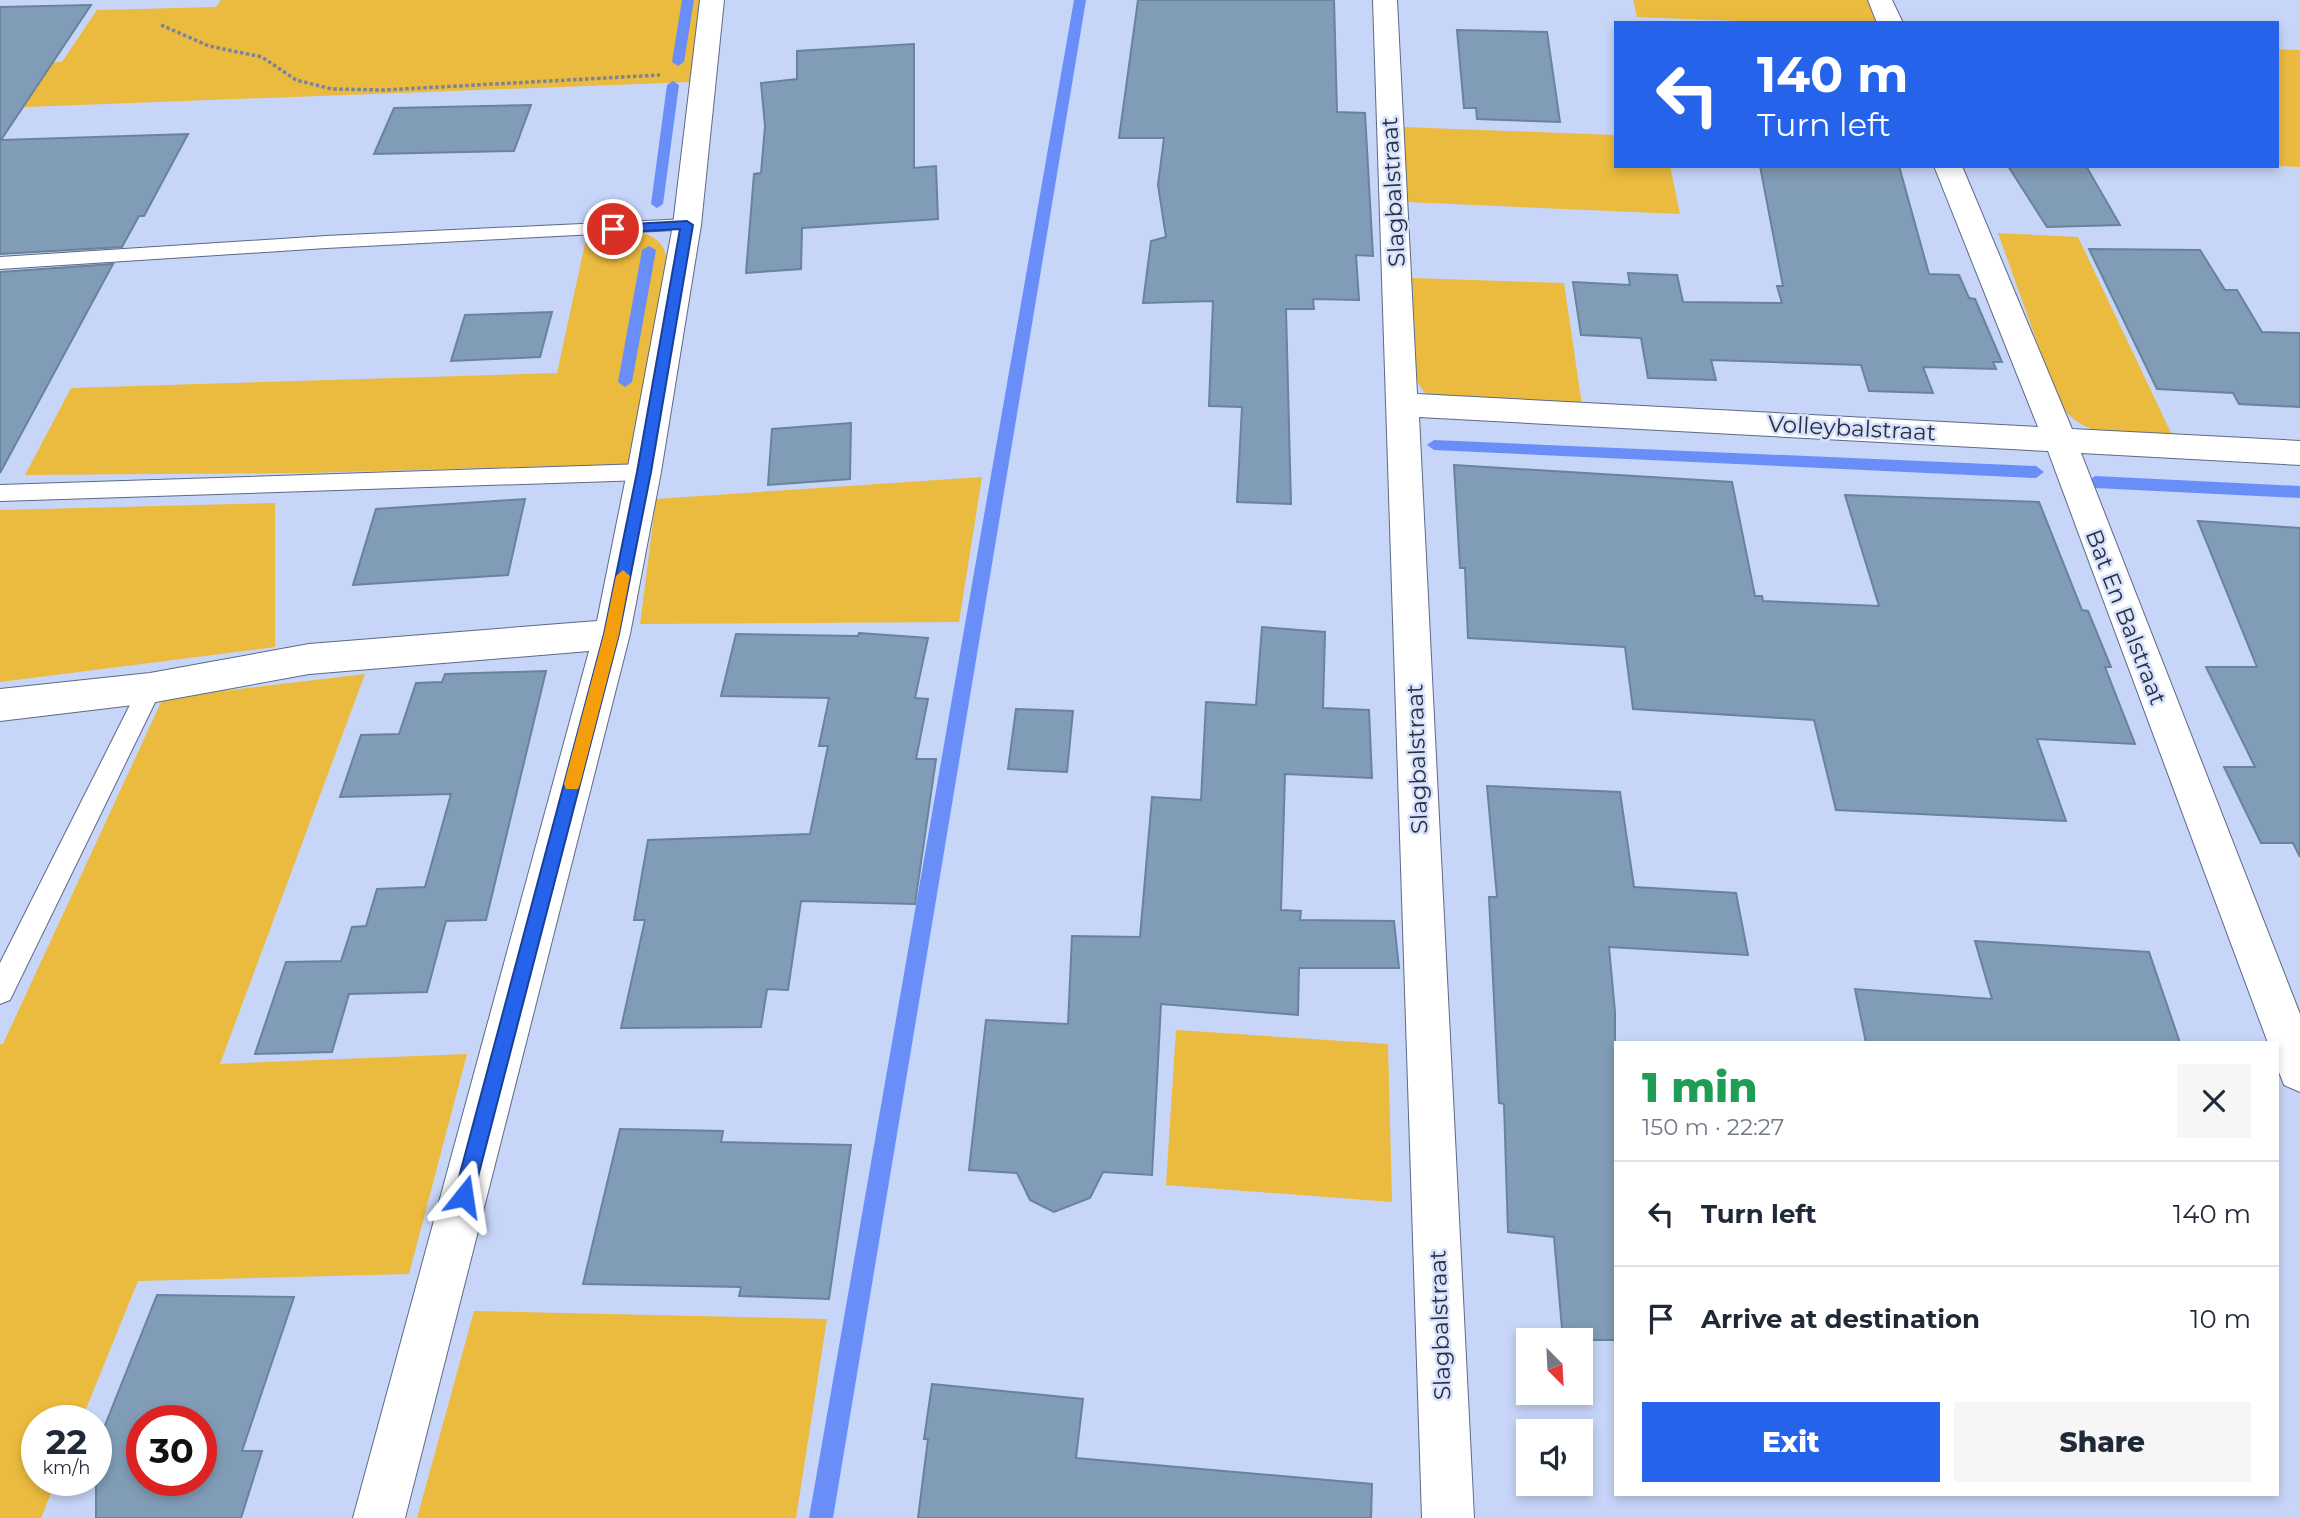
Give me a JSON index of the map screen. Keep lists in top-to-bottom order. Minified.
{"streets":{"street":["Slagbalstraat","Volleybalstraat","Bat En Balstraat"]},"crossings":[["Slagbalstraat","Volleybalstraat"],["Volleybalstraat","Bat En Balstraat"]],"north":"bottom right","page":{"turn":["140 m","Turn left"],"heading":["1 min","150 m · 22:27"],"list":[{"name":"Turn left","value":"140 m"},{"name":"Arrive at destination","value":"10 m"}],"buttons":["Exit","Share"],"speed":"22 km/h","limit":"30"}}
